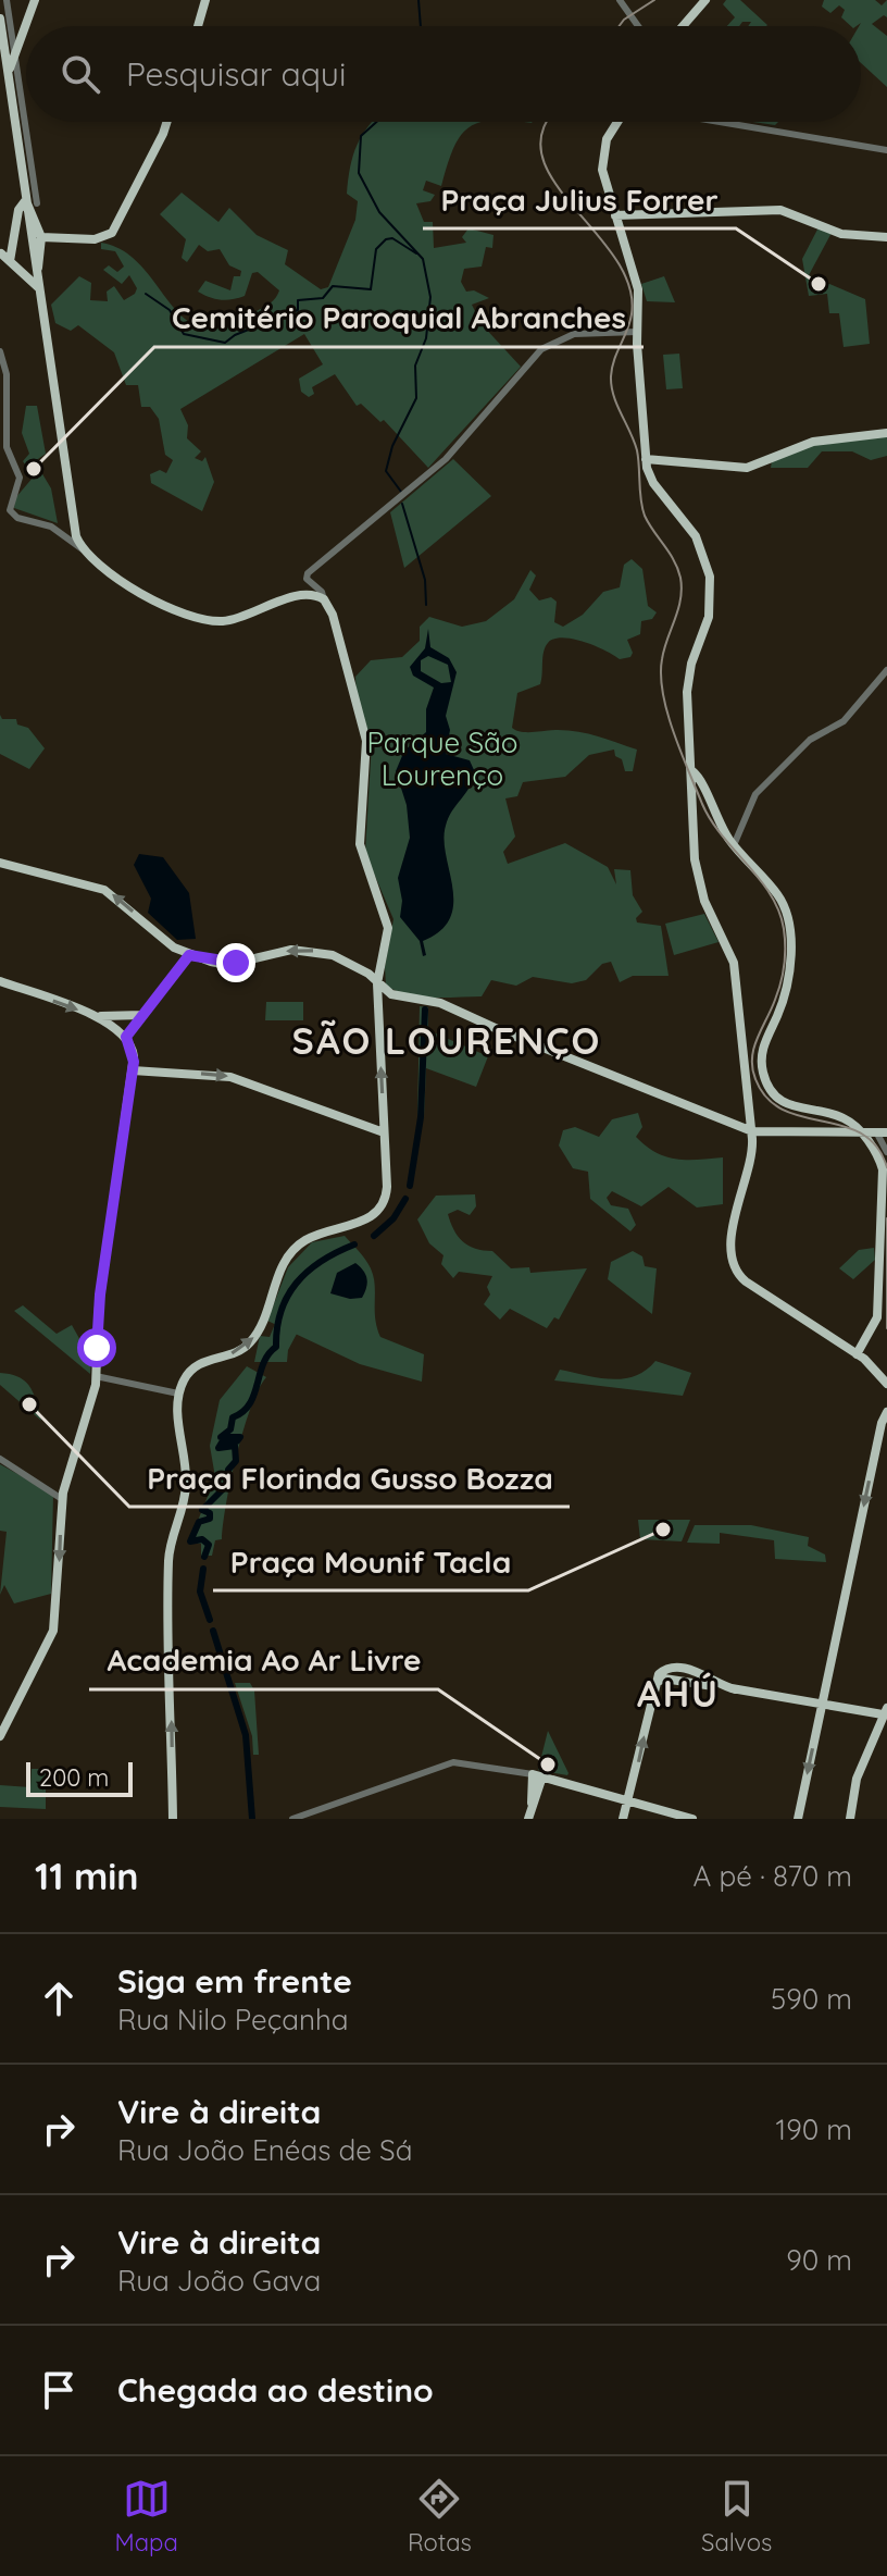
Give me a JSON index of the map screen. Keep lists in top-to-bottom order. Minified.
{"districts":["SÃO LOURENÇO","AHÚ"],"parks":["Parque São Lourenço"],"places":["Praça Julius Forrer","Cemitério Paroquial Abranches","Praça Florinda Gusso Bozza","Praça Mounif Tacla","Academia Ao Ar Livre"],"scale_bar":"200 m","page":{"search":"Pesquisar aqui","scale":"200 m","heading":["11 min","A pé · 870 m"],"list":[["Siga em frente","Rua Nilo Peçanha","590 m"],["Vire à direita","Rua João Enéas de Sá","190 m"],["Vire à direita","Rua João Gava","90 m"],"Chegada ao destino"],"nav":["Mapa","Rotas","Salvos"]}}
